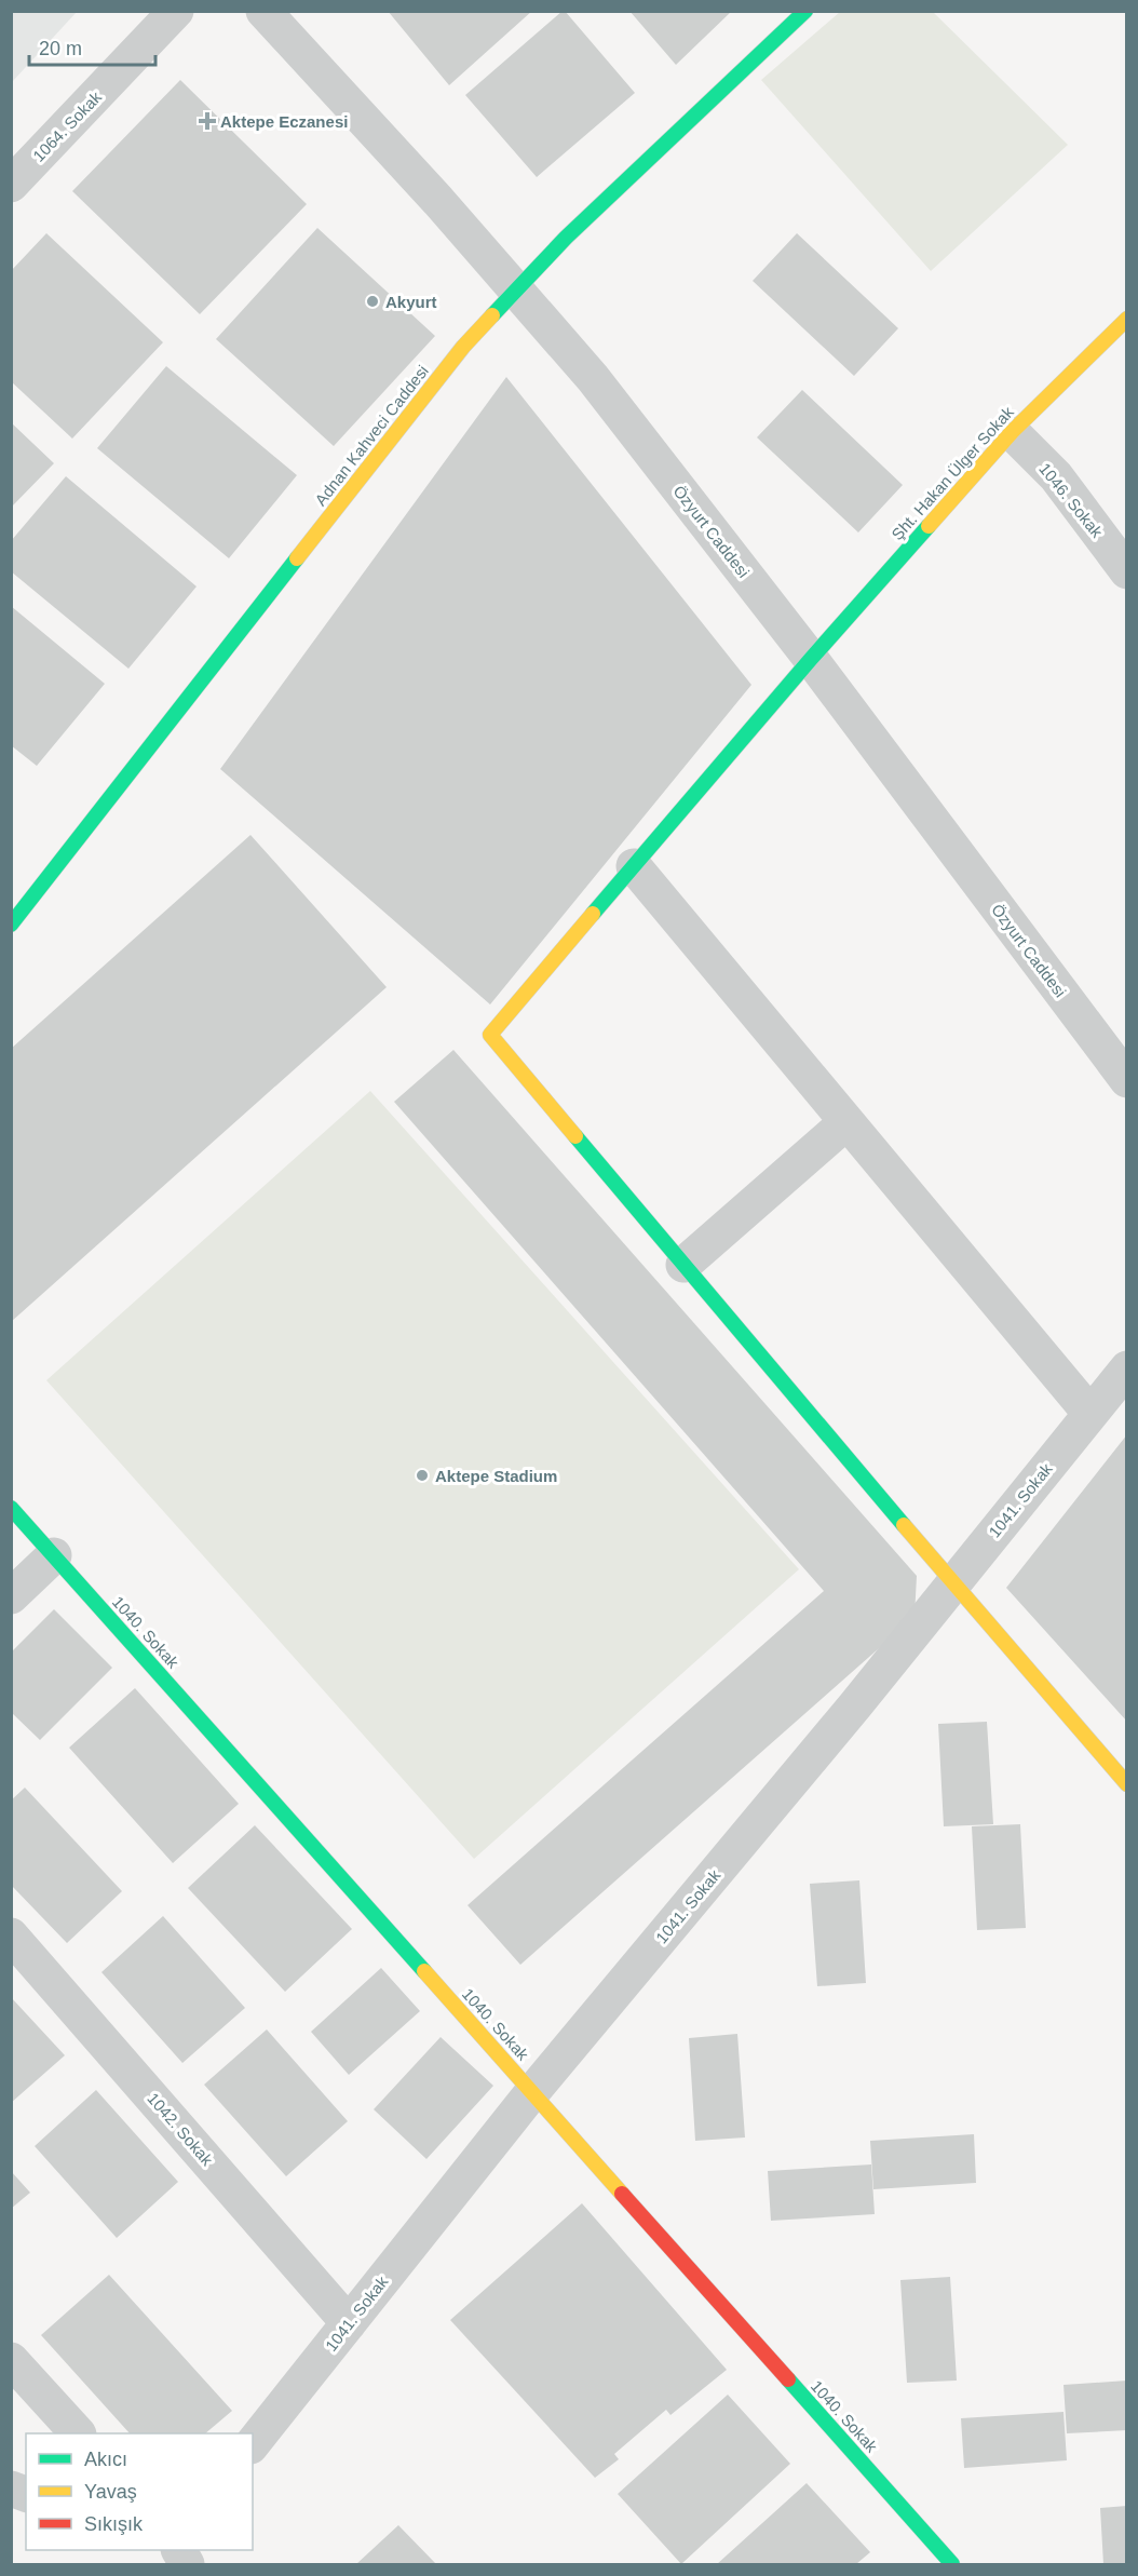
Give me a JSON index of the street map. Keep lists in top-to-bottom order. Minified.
{"streets":{"street":["1064. Sokak","Adnan Kahveci Caddesi","Şht. Hakan Ülger Sokak","1046. Sokak","Özyurt Caddesi","1041. Sokak","1040. Sokak","1042. Sokak"]},"crossings":[["Adnan Kahveci Caddesi","Özyurt Caddesi"],["Şht. Hakan Ülger Sokak","1046. Sokak"],["Şht. Hakan Ülger Sokak","Özyurt Caddesi"],["1041. Sokak","1040. Sokak"],["1041. Sokak","1042. Sokak"]],"places":{"health":["Aktepe Eczanesi"],"other":["Akyurt","Aktepe Stadium"]},"legend":["Akıcı","Yavaş","Sıkışık"],"scale_bar":"20 m"}
